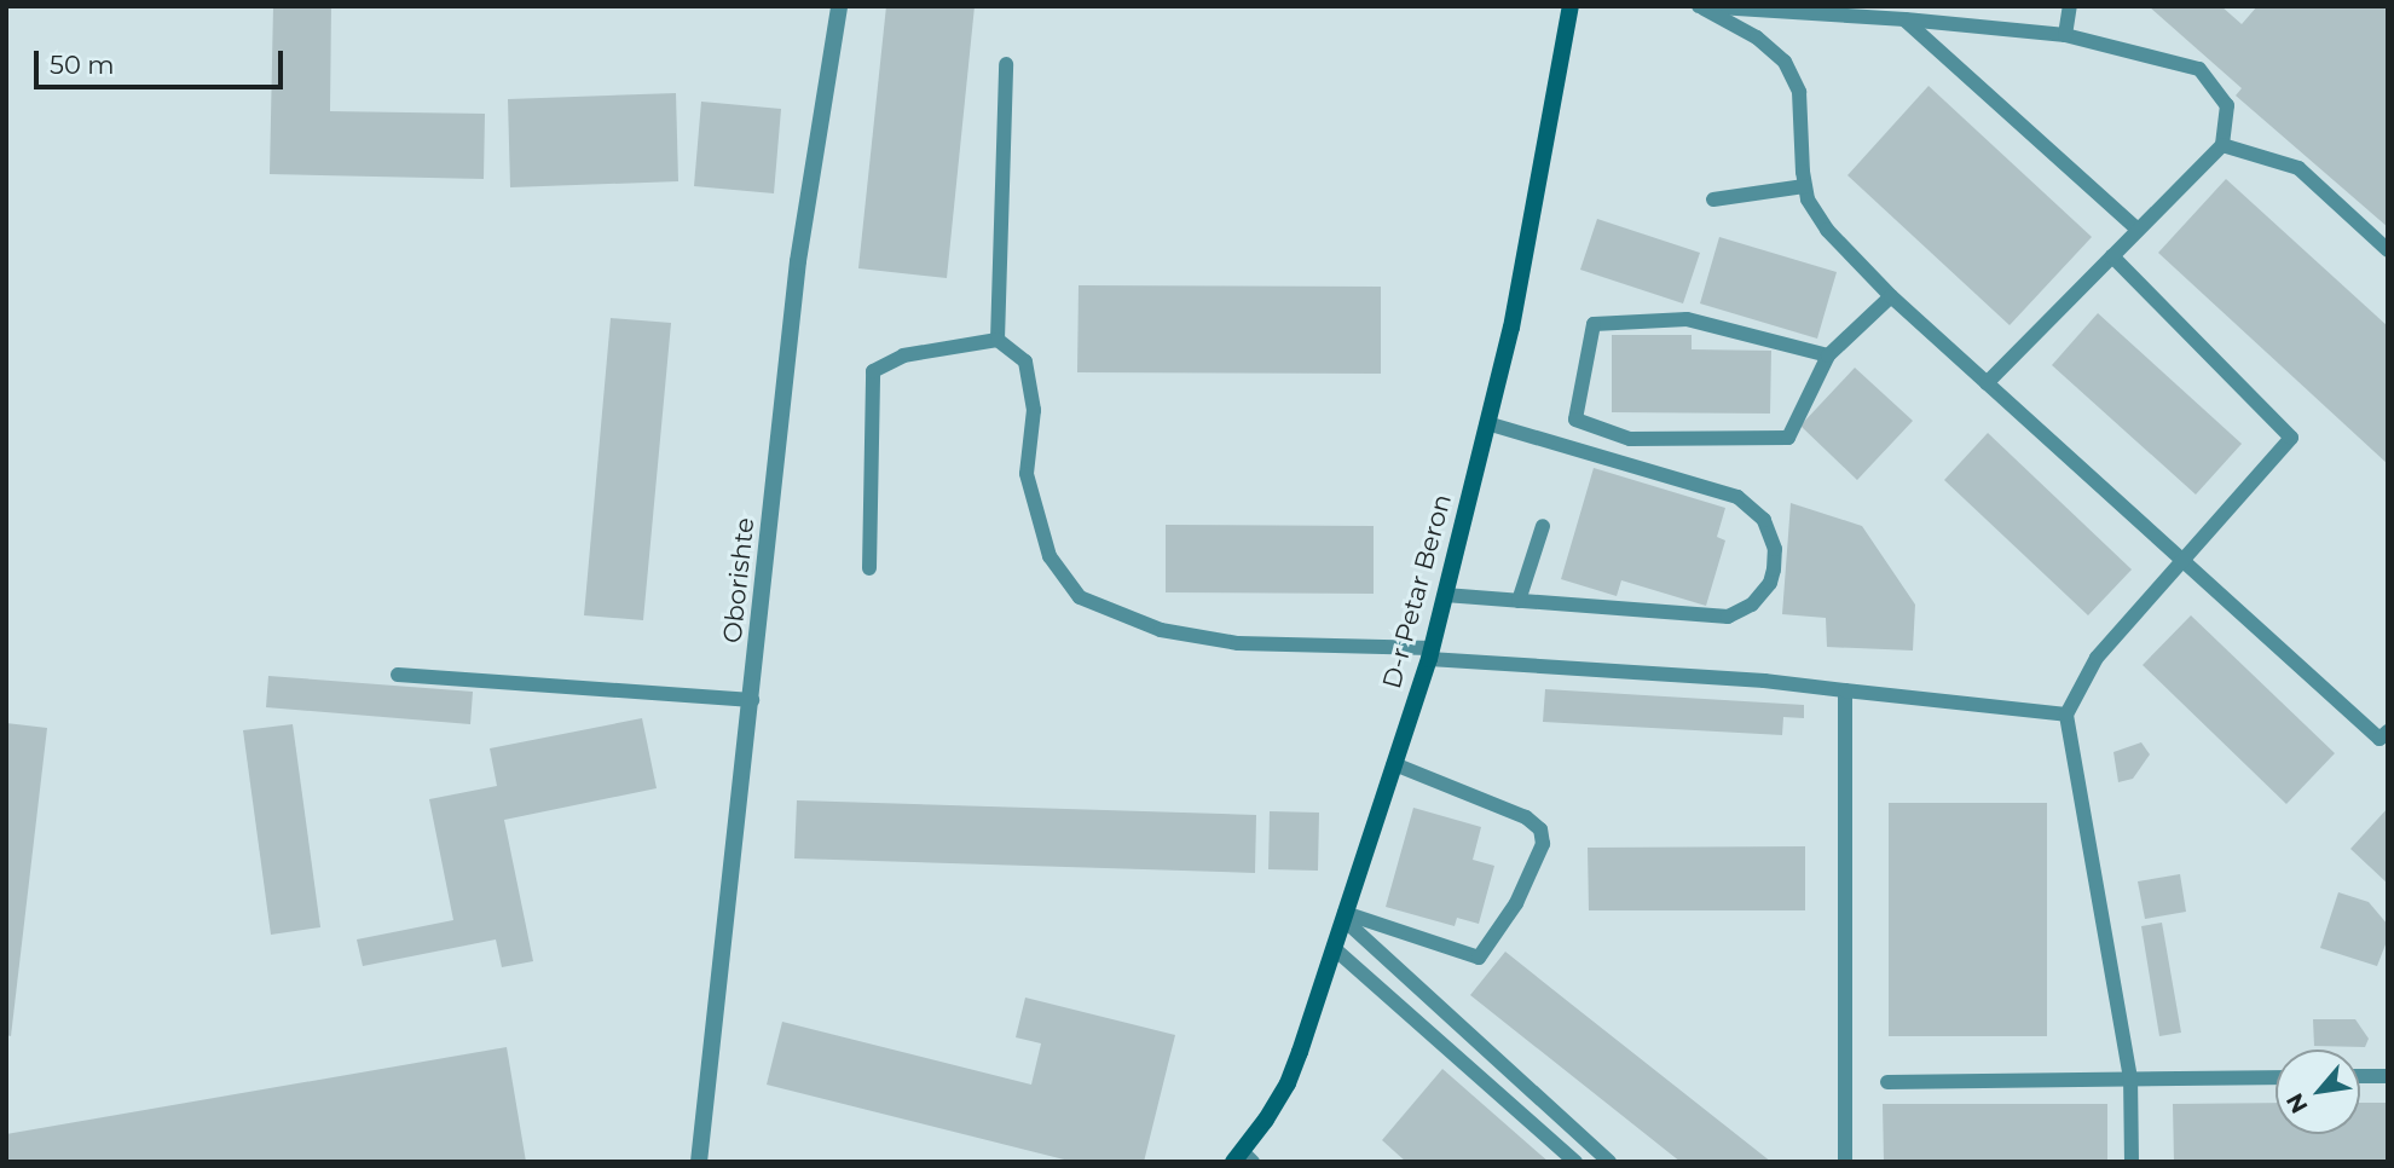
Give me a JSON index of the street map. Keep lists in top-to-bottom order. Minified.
{"streets":{"street":["Oborishte","D-r Petar Beron"]},"scale_bar":"50 m","north":"bottom left"}
